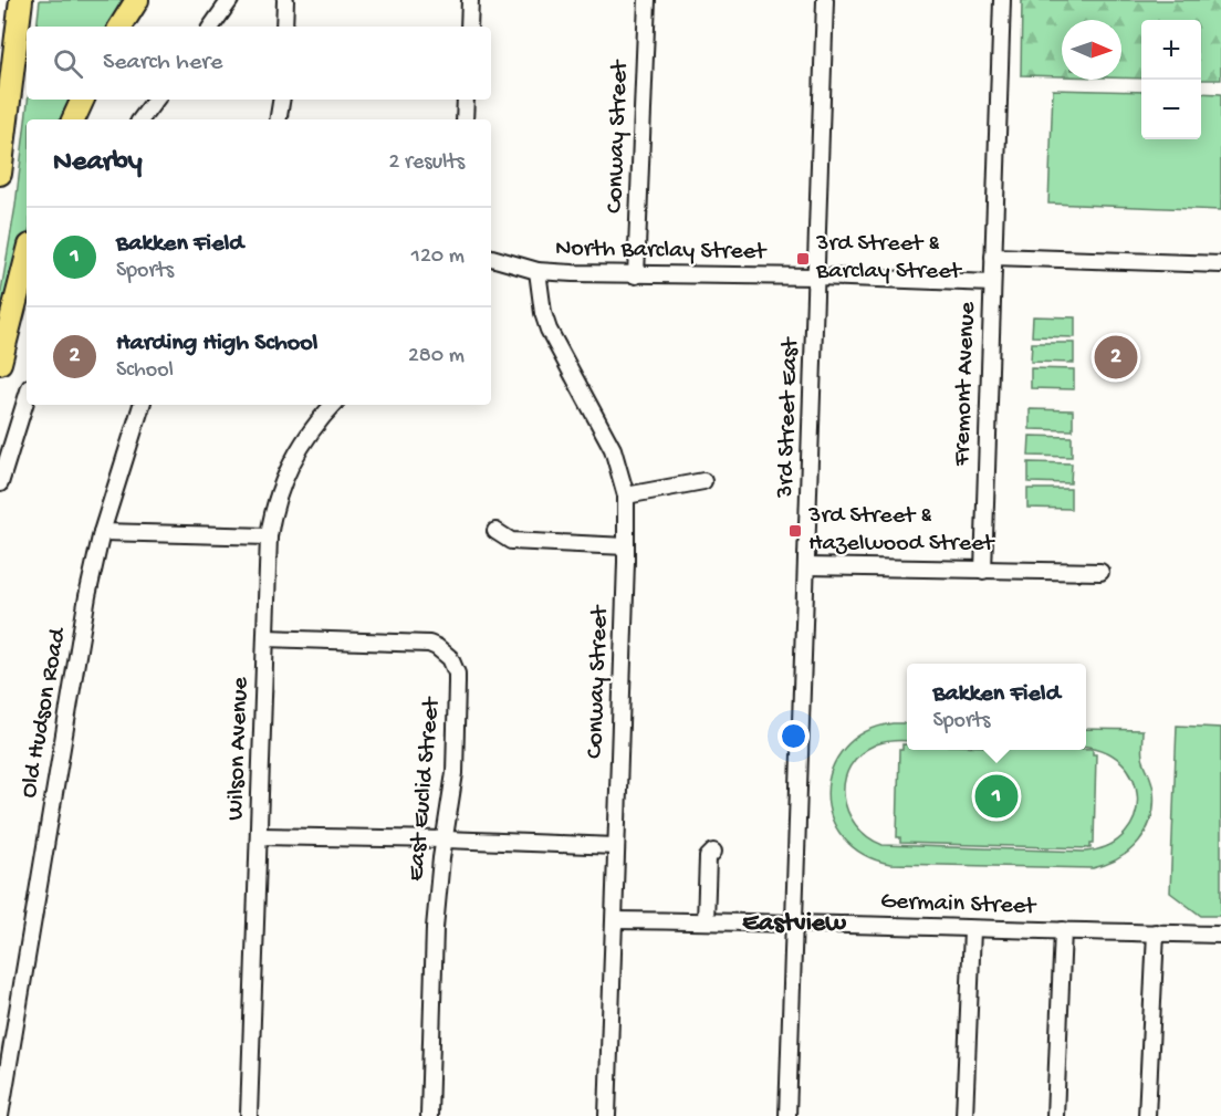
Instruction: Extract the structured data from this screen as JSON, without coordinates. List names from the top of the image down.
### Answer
{
  "streets": {
    "street": [
      "Conway Street",
      "North Barclay Street",
      "Fremont Avenue",
      "3rd Street East",
      "Old Hudson Road",
      "Wilson Avenue",
      "East Euclid Street",
      "Germain Street"
    ]
  },
  "crossings": [
    ["Conway Street", "North Barclay Street"],
    ["Conway Street", "Germain Street"],
    ["North Barclay Street", "Fremont Avenue"],
    ["North Barclay Street", "3rd Street East"],
    ["3rd Street East", "Germain Street"],
    ["Wilson Avenue", "East Euclid Street"]
  ],
  "districts": ["Eastview"],
  "places": {
    "transit": ["3rd Street & Barclay Street", "3rd Street & Hazelwood Street"]
  },
  "north": "right",
  "page": {
    "map_buttons": ["+", "−"],
    "search": "Search here",
    "heading": ["Nearby", "2 results"],
    "list": [
      {
        "mark": "1",
        "name": "Bakken Field",
        "note": "Sports",
        "value": "120 m"
      },
      {
        "mark": "2",
        "name": "Harding High School",
        "note": "School",
        "value": "280 m"
      }
    ],
    "pins": ["2", "1"],
    "popup": ["Bakken Field", "Sports"]
  }
}
